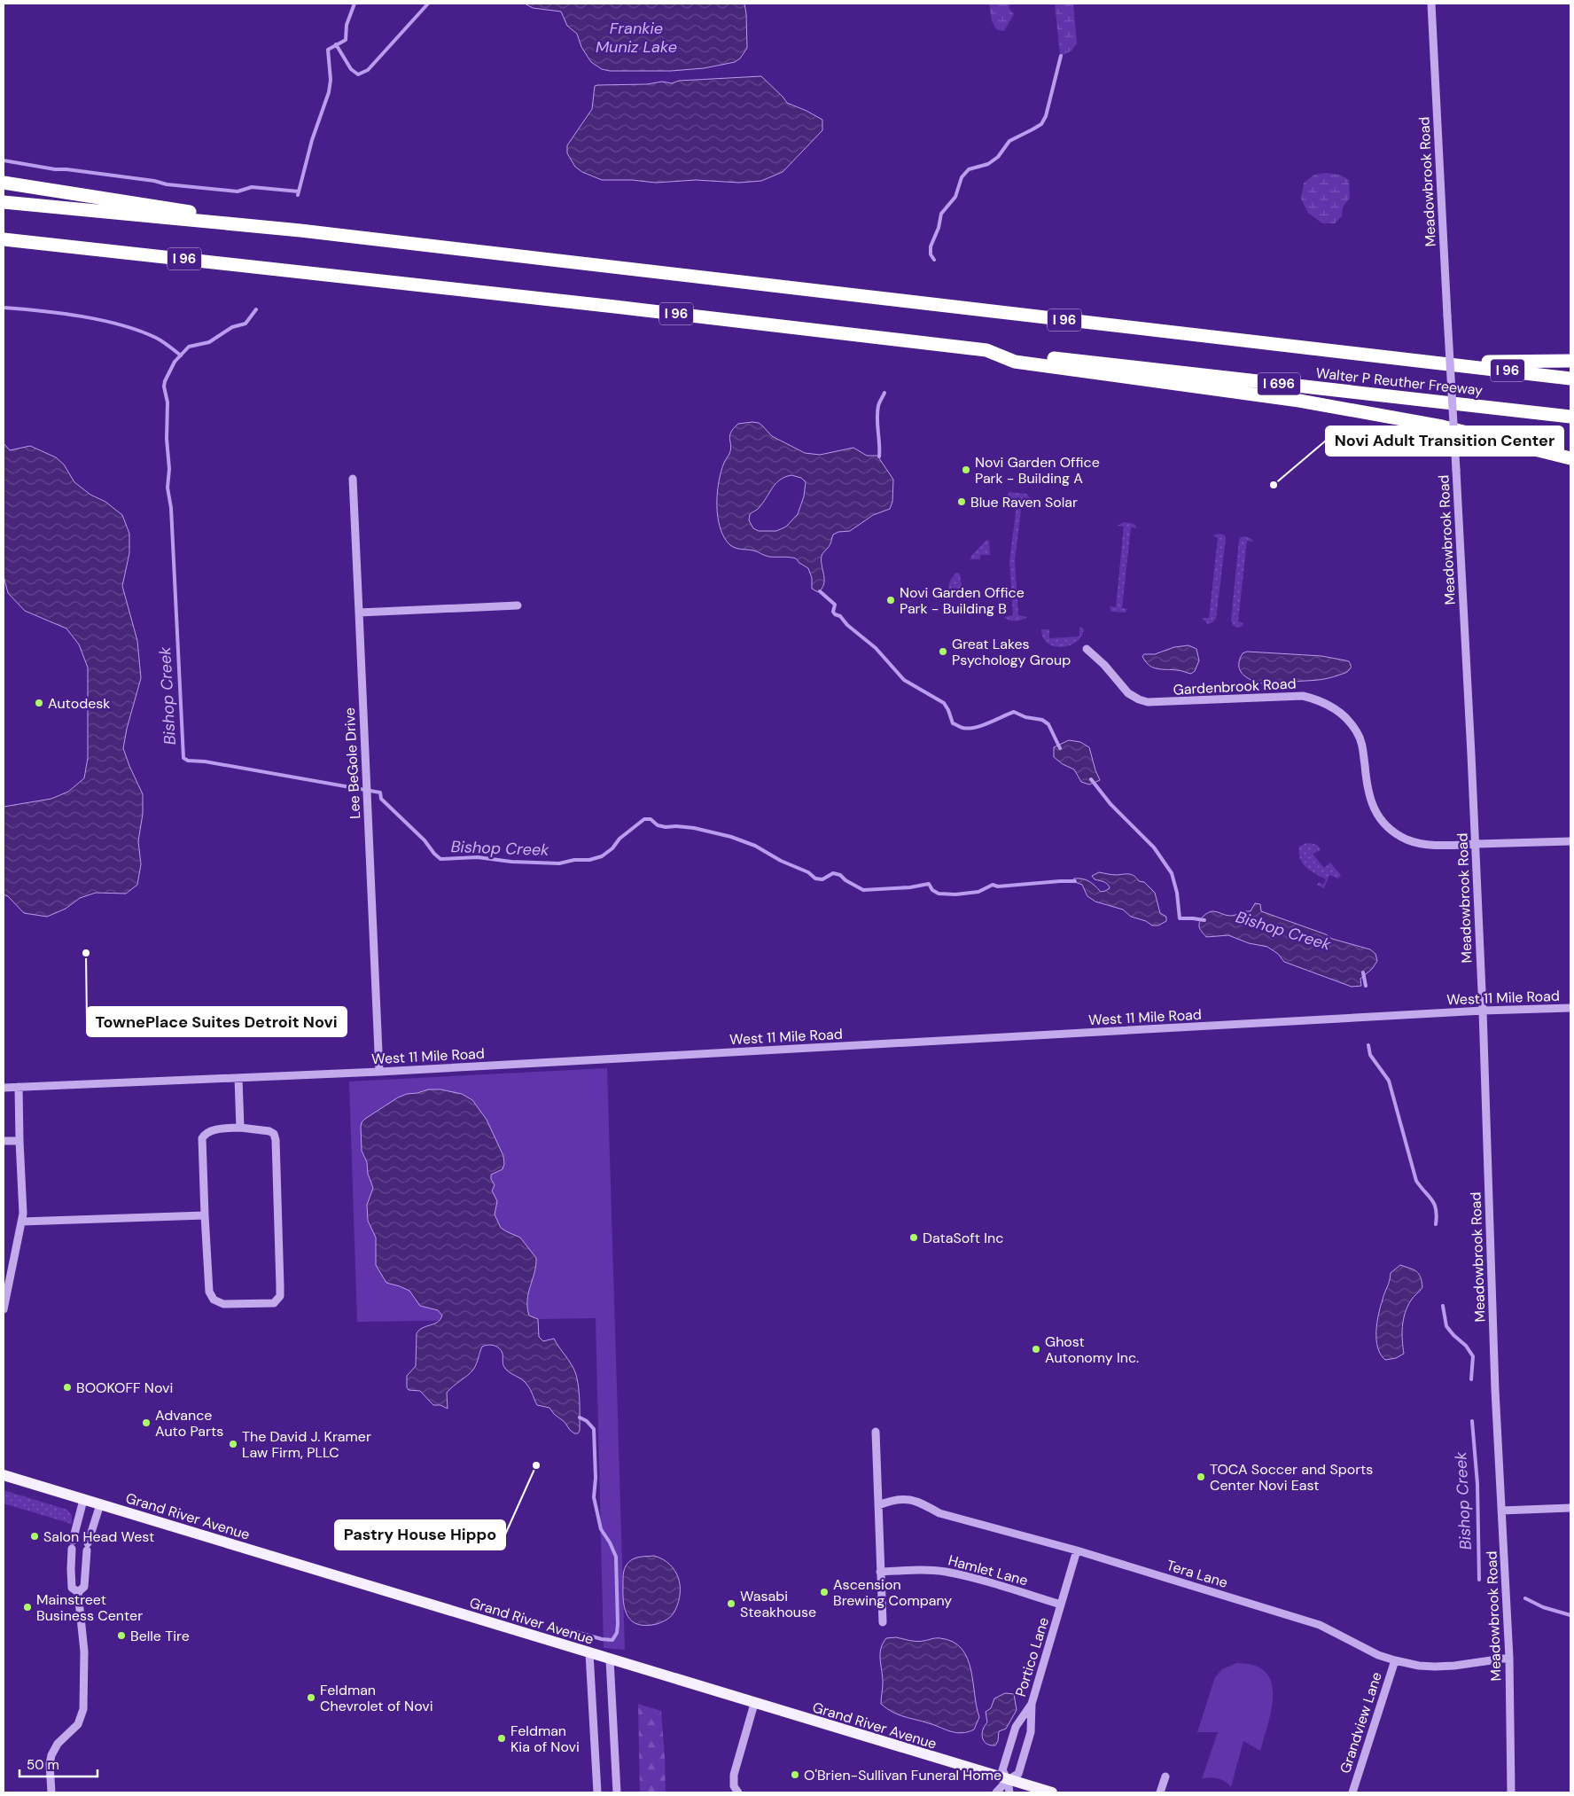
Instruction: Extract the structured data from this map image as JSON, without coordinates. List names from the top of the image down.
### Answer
{
  "streets": {
    "highway": ["I 96", "Walter P Reuther Freeway", "I 696"],
    "main road": ["Grand River Avenue"],
    "street": [
      "Meadowbrook Road",
      "Gardenbrook Road",
      "Lee BeGole Drive",
      "West 11 Mile Road",
      "Hamlet Lane",
      "Tera Lane",
      "Portico Lane",
      "Grandview Lane"
    ]
  },
  "crossings": [
    ["Meadowbrook Road", "Gardenbrook Road"],
    ["Meadowbrook Road", "West 11 Mile Road"],
    ["Meadowbrook Road", "Tera Lane"],
    ["I 96", "Walter P Reuther Freeway"],
    ["Lee BeGole Drive", "West 11 Mile Road"],
    ["Grand River Avenue", "Portico Lane"],
    ["Hamlet Lane", "Portico Lane"],
    ["Tera Lane", "Portico Lane"],
    ["Tera Lane", "Grandview Lane"]
  ],
  "water": ["Frankie Muniz Lake", "Bishop Creek"],
  "places": [
    "Novi Garden Office Park - Building A",
    "Novi Adult Transition Center",
    "Blue Raven Solar",
    "Novi Garden Office Park - Building B",
    "Great Lakes Psychology Group",
    "Autodesk",
    "TownePlace Suites Detroit Novi",
    "DataSoft Inc",
    "Ghost Autonomy Inc.",
    "BOOKOFF Novi",
    "Advance Auto Parts",
    "The David J. Kramer Law Firm, PLLC",
    "Pastry House Hippo",
    "TOCA Soccer and Sports Center Novi East",
    "Salon Head West",
    "Ascension Brewing Company",
    "Wasabi Steakhouse",
    "Mainstreet Business Center",
    "Belle Tire",
    "Feldman Chevrolet of Novi",
    "Feldman Kia of Novi",
    "O'Brien-Sullivan Funeral Home"
  ],
  "scale_bar": "50 m"
}
